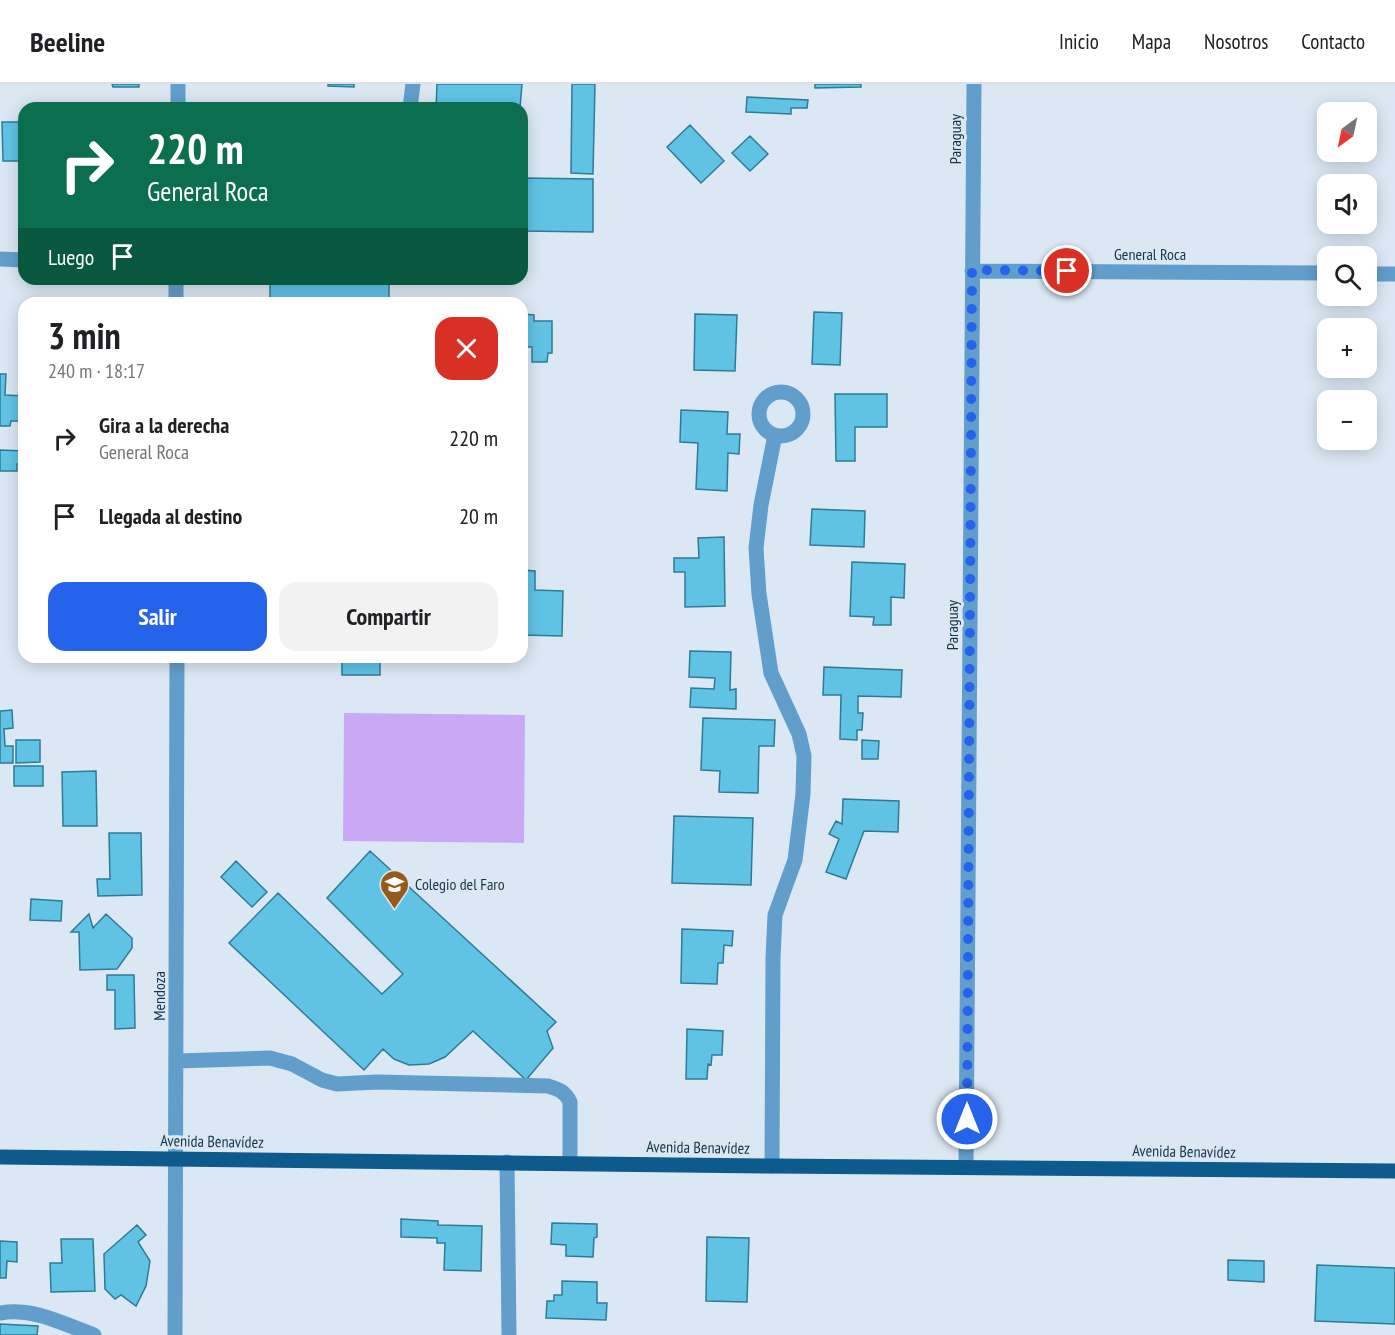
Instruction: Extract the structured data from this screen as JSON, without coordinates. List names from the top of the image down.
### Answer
{
  "streets": {
    "main road": ["Avenida Benavídez"],
    "street": ["Paraguay", "General Roca", "Mendoza"]
  },
  "crossings": [
    ["Paraguay", "General Roca"],
    ["Paraguay", "Avenida Benavídez"],
    ["Mendoza", "Avenida Benavídez"]
  ],
  "places": {
    "school or university": ["Colegio del Faro"]
  },
  "north": "bottom left",
  "page": {
    "header": "Beeline",
    "nav": [
      "Inicio",
      "Mapa",
      "Nosotros",
      "Contacto"
    ],
    "map_buttons": ["+", "−"],
    "turn": ["220 m", "General Roca"],
    "then": "Luego",
    "heading": ["3 min", "240 m · 18:17"],
    "list": [
      {
        "name": "Gira a la derecha",
        "note": "General Roca",
        "value": "220 m"
      },
      {
        "name": "Llegada al destino",
        "value": "20 m"
      }
    ],
    "buttons": ["Salir", "Compartir"]
  }
}
